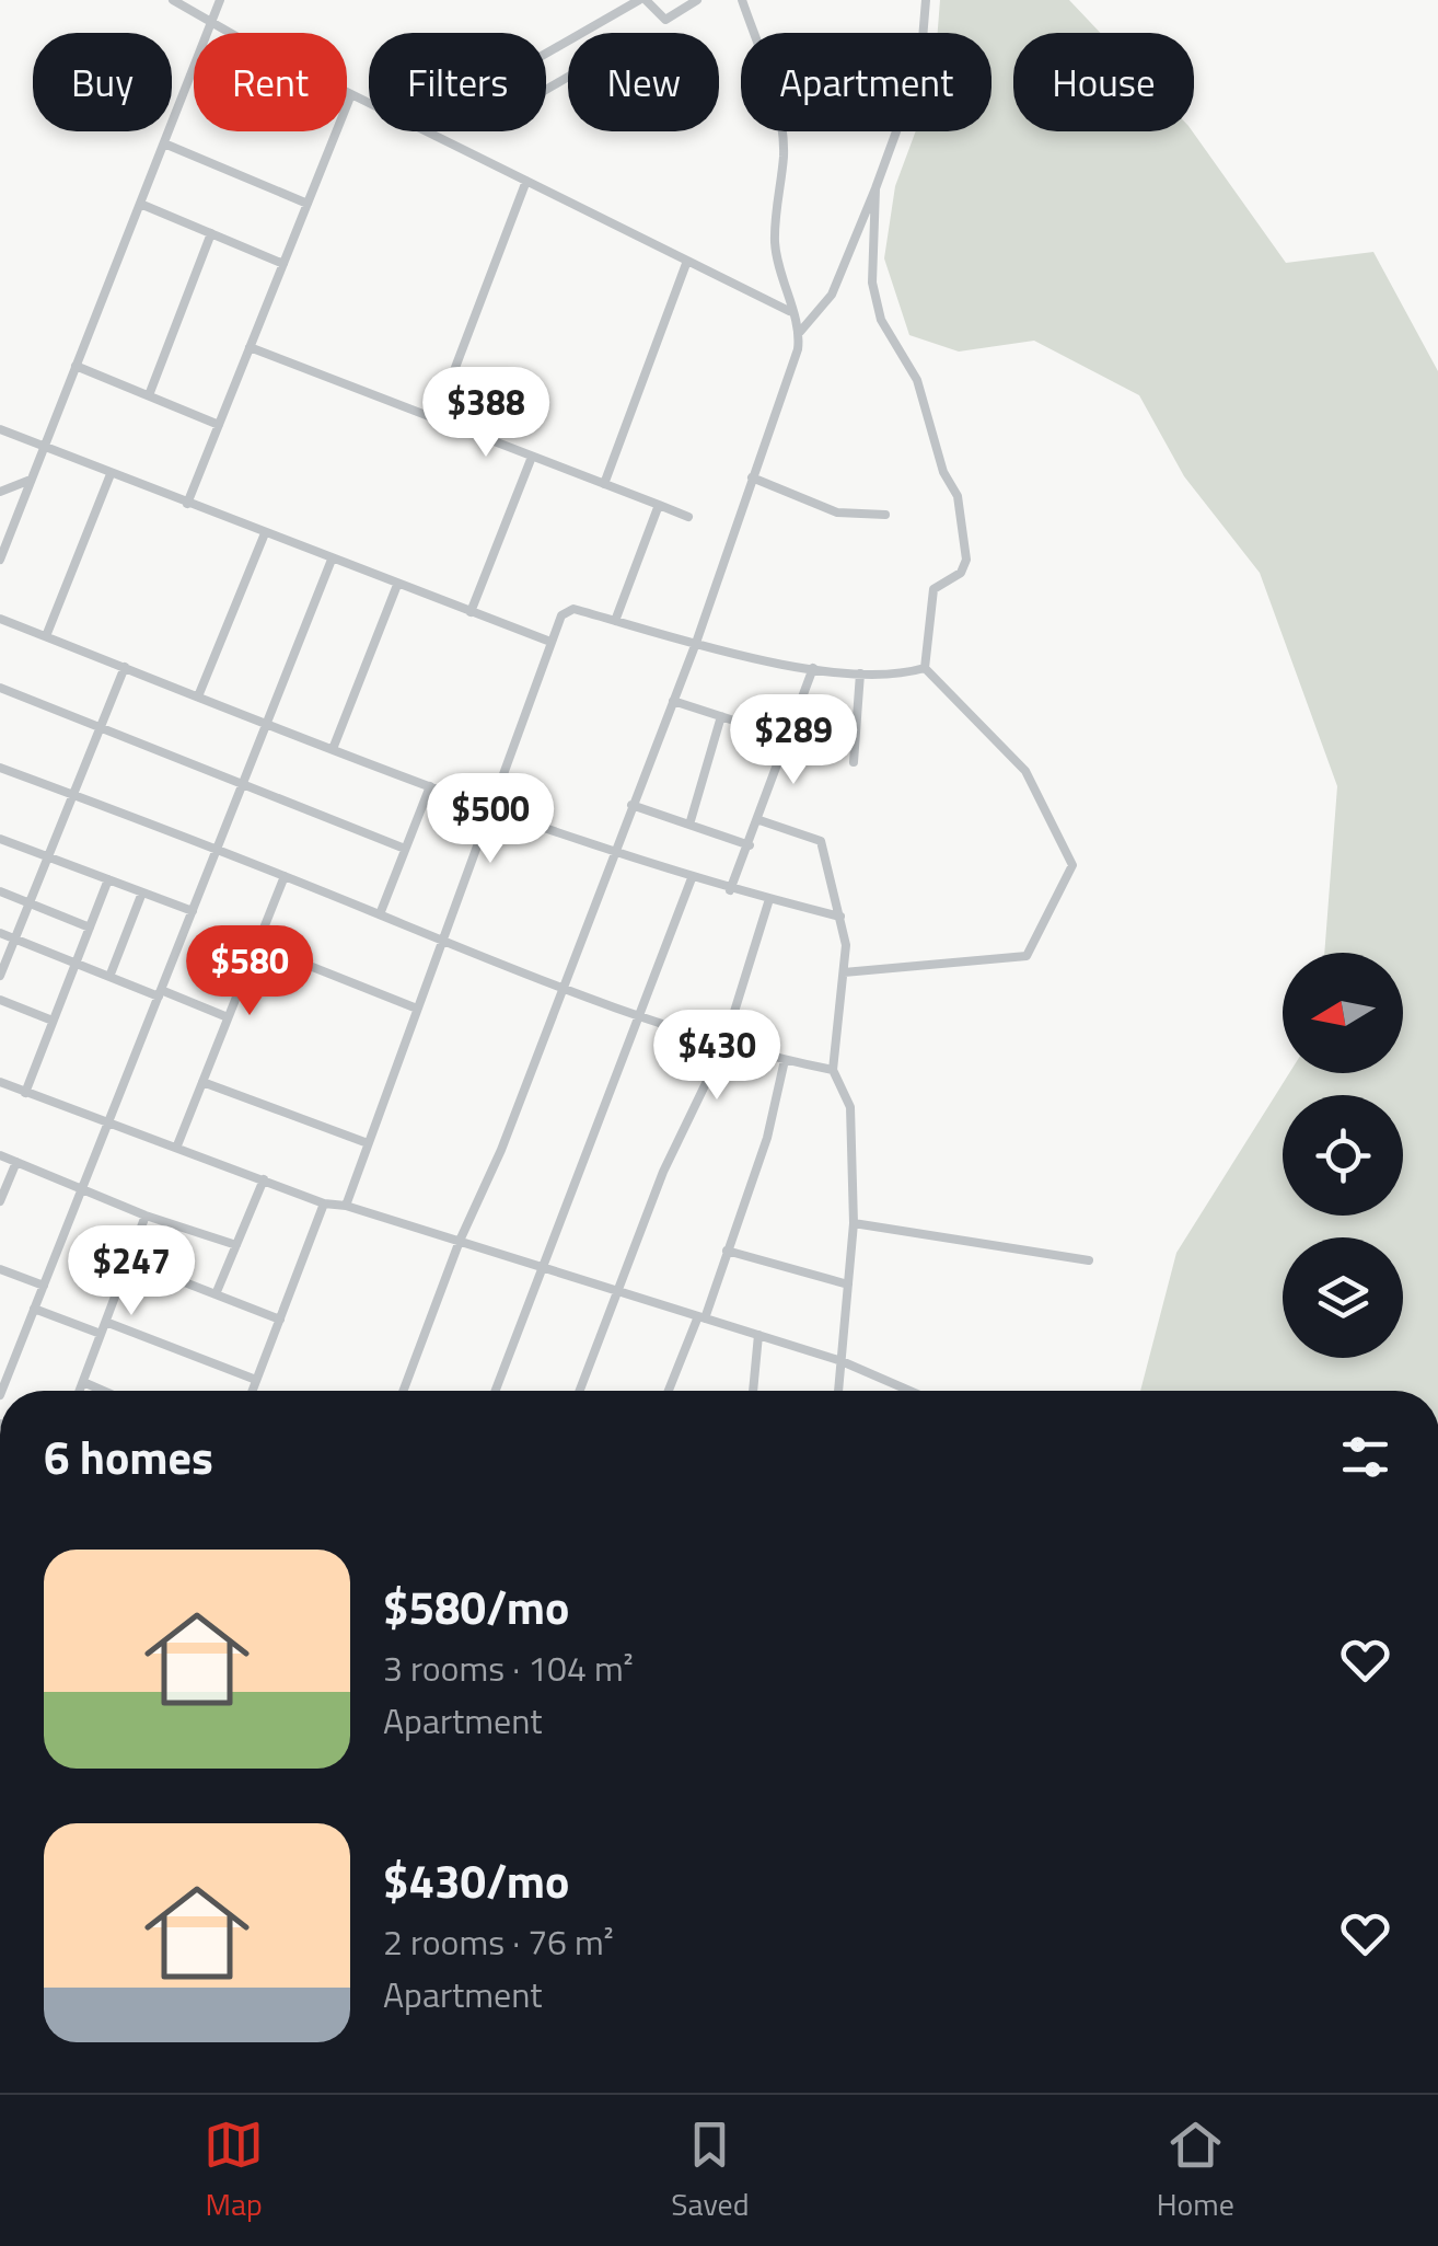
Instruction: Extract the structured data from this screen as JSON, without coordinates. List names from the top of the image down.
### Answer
{
  "north": "left",
  "page": {
    "chip": [
      "Buy",
      "Rent",
      "Filters",
      "New",
      "Apartment",
      "House"
    ],
    "price": [
      "$388",
      "$289",
      "$500",
      "$580",
      "$430",
      "$247"
    ],
    "heading": "6 homes",
    "list": [
      {
        "name": "$580/mo",
        "note": "3 rooms · 104 m² · Apartment"
      },
      {
        "name": "$430/mo",
        "note": "2 rooms · 76 m² · Apartment"
      }
    ],
    "tabs": ["Map", "Saved", "Home"]
  }
}
